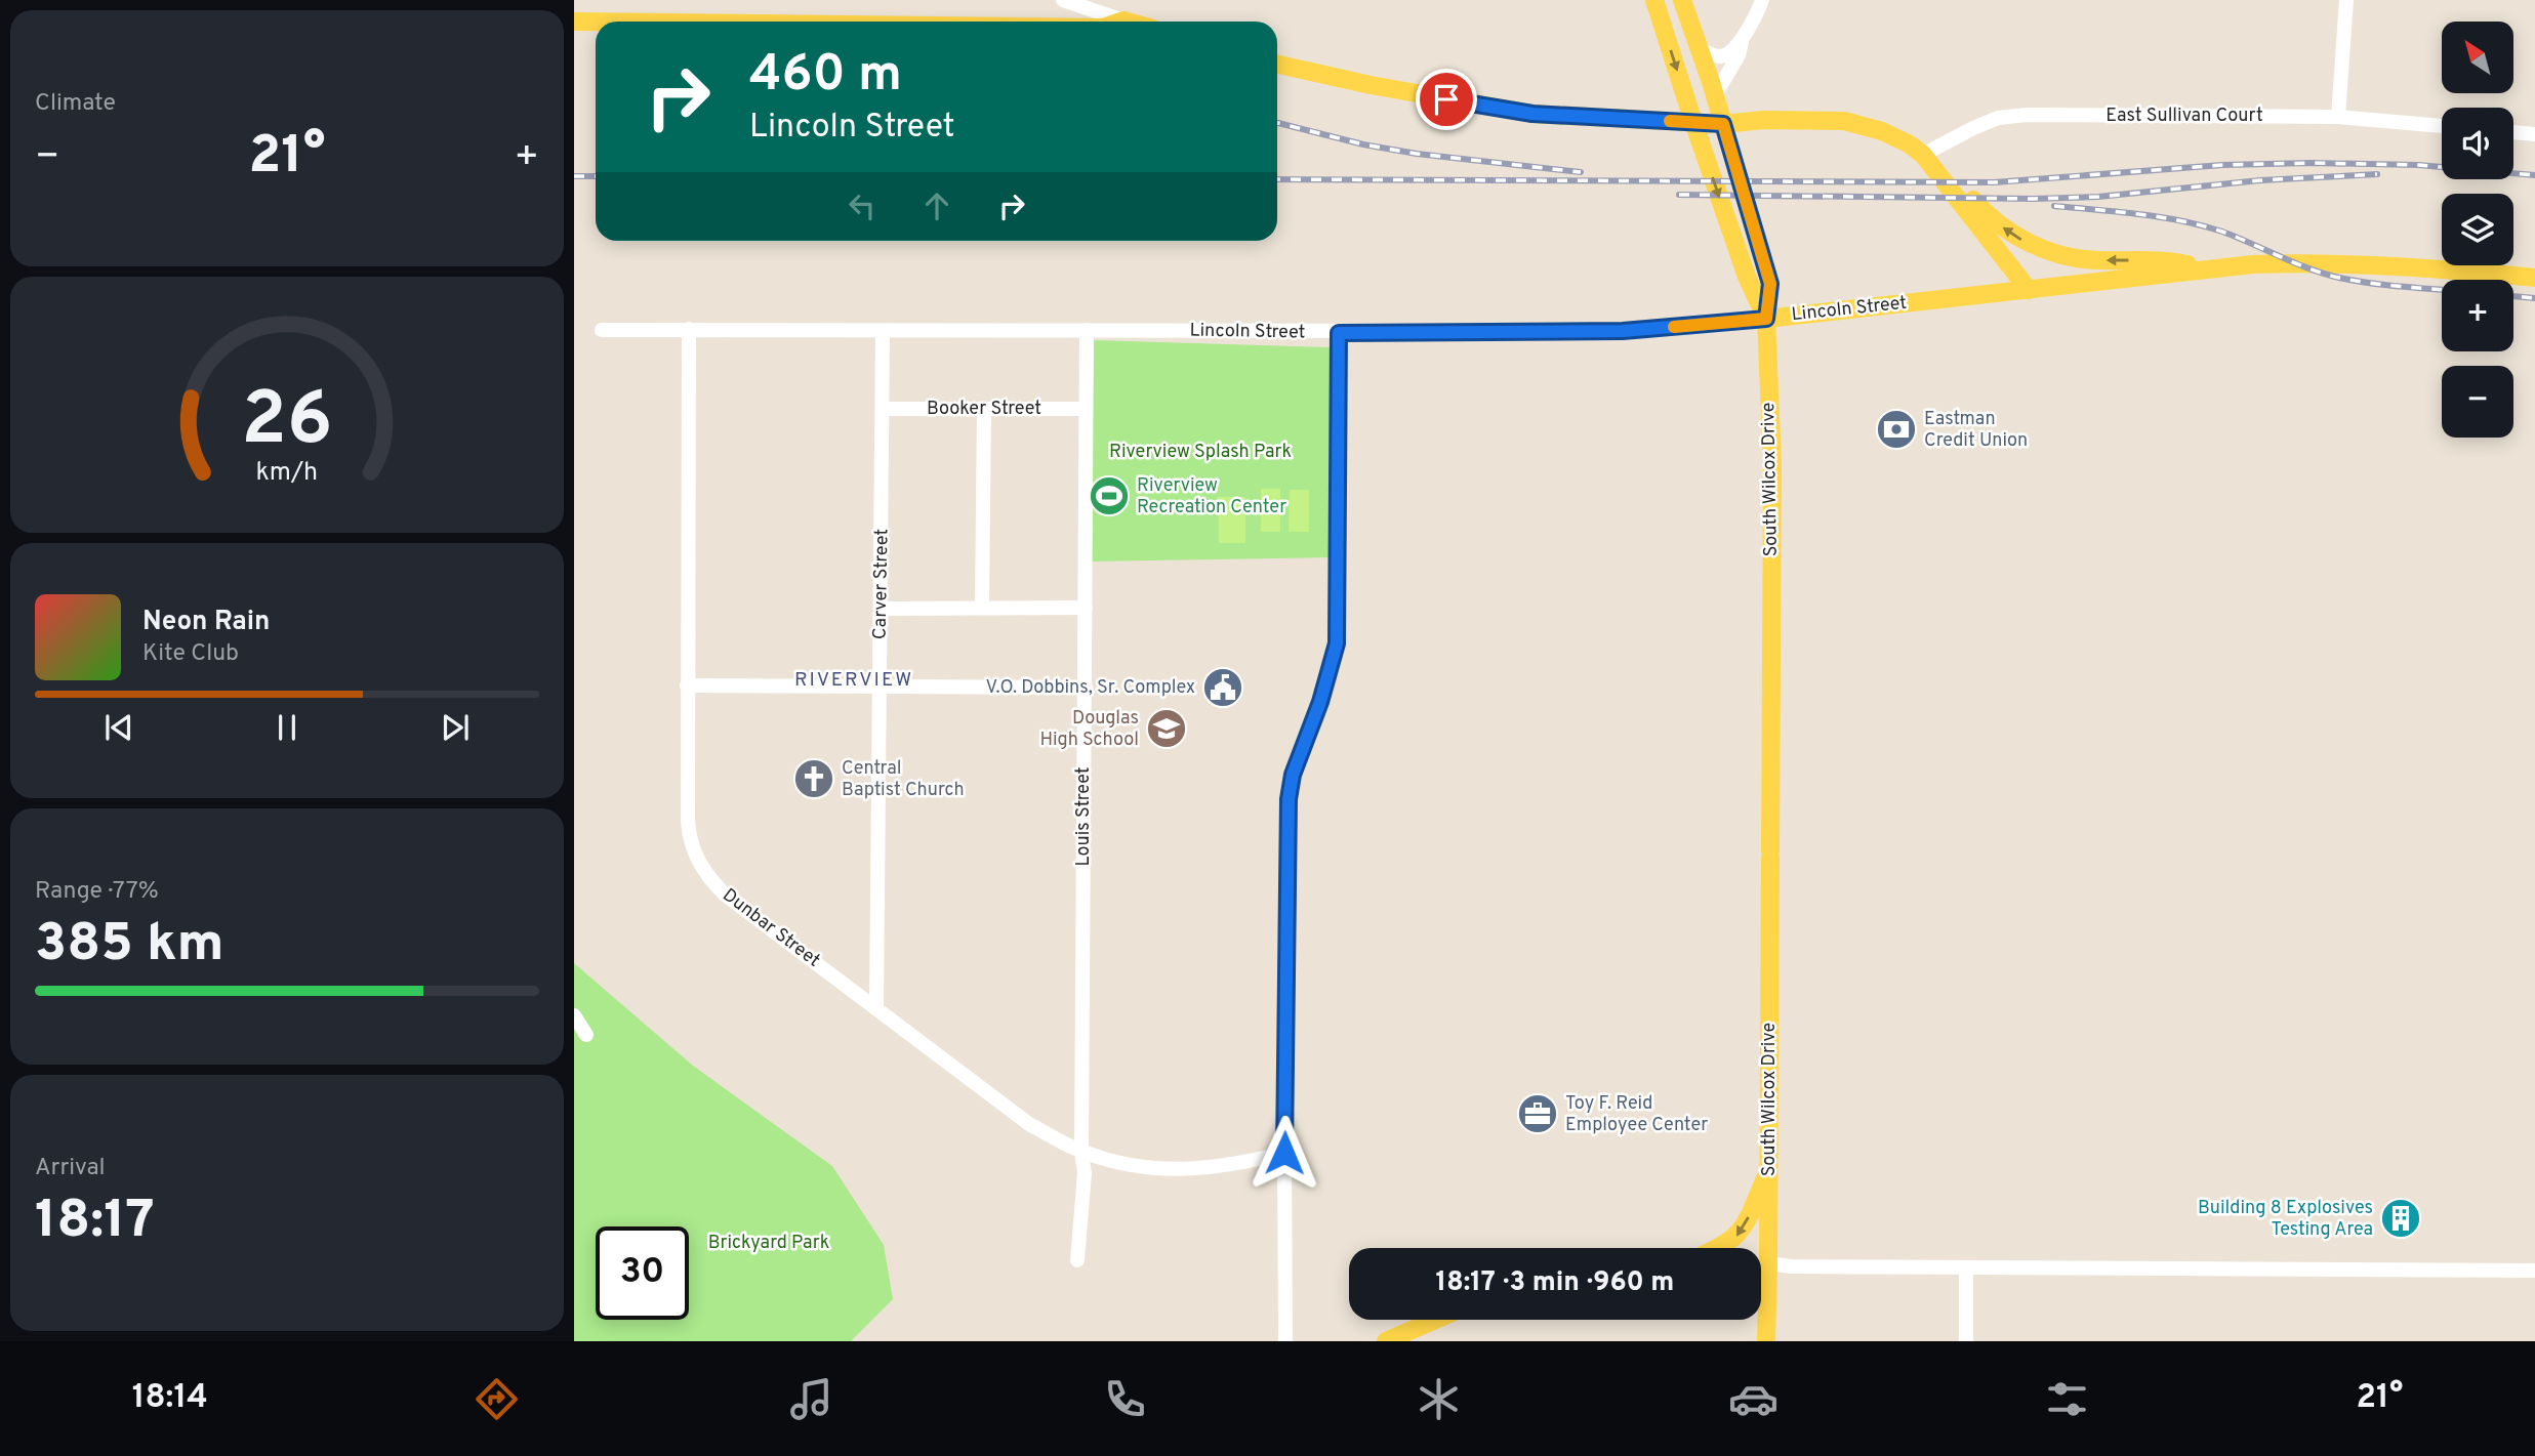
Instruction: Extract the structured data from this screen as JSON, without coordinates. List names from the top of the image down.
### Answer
{
  "streets": {
    "main road": ["Lincoln Street", "South Wilcox Drive"],
    "street": [
      "East Sullivan Court",
      "Booker Street",
      "Carver Street",
      "Louis Street",
      "Dunbar Street"
    ]
  },
  "crossings": [
    ["Lincoln Street", "South Wilcox Drive"],
    ["Lincoln Street", "Carver Street"],
    ["Lincoln Street", "Louis Street"],
    ["Lincoln Street", "Dunbar Street"],
    ["Booker Street", "Carver Street"],
    ["Booker Street", "Louis Street"],
    ["Carver Street", "Dunbar Street"],
    ["Louis Street", "Dunbar Street"]
  ],
  "districts": ["RIVERVIEW"],
  "parks": ["Riverview Splash Park", "Brickyard Park"],
  "places": {
    "bank": ["Eastman Credit Union"],
    "sports": ["Riverview Recreation Center"],
    "public building": ["V.O. Dobbins, Sr. Complex"],
    "school or university": ["Douglas High School"],
    "church": ["Central Baptist Church"],
    "office": ["Toy F. Reid Employee Center"],
    "building": ["Building 8 Explosives Testing Area"]
  },
  "north": "top left",
  "page": {
    "tile": [
      "Climate",
      ["Range · 77%", "385 km"],
      ["Arrival", "18:17"]
    ],
    "map_buttons": ["+", "−"],
    "turn": ["460 m", "Lincoln Street"],
    "heat": ["−", "21°", "+"],
    "song": ["Neon Rain", "Kite Club"],
    "limit": "30",
    "trip": "18:17 · 3 min · 960 m",
    "tabs": ["18:14", "21°"],
    "gauge": ["26", "km/h"]
  }
}
